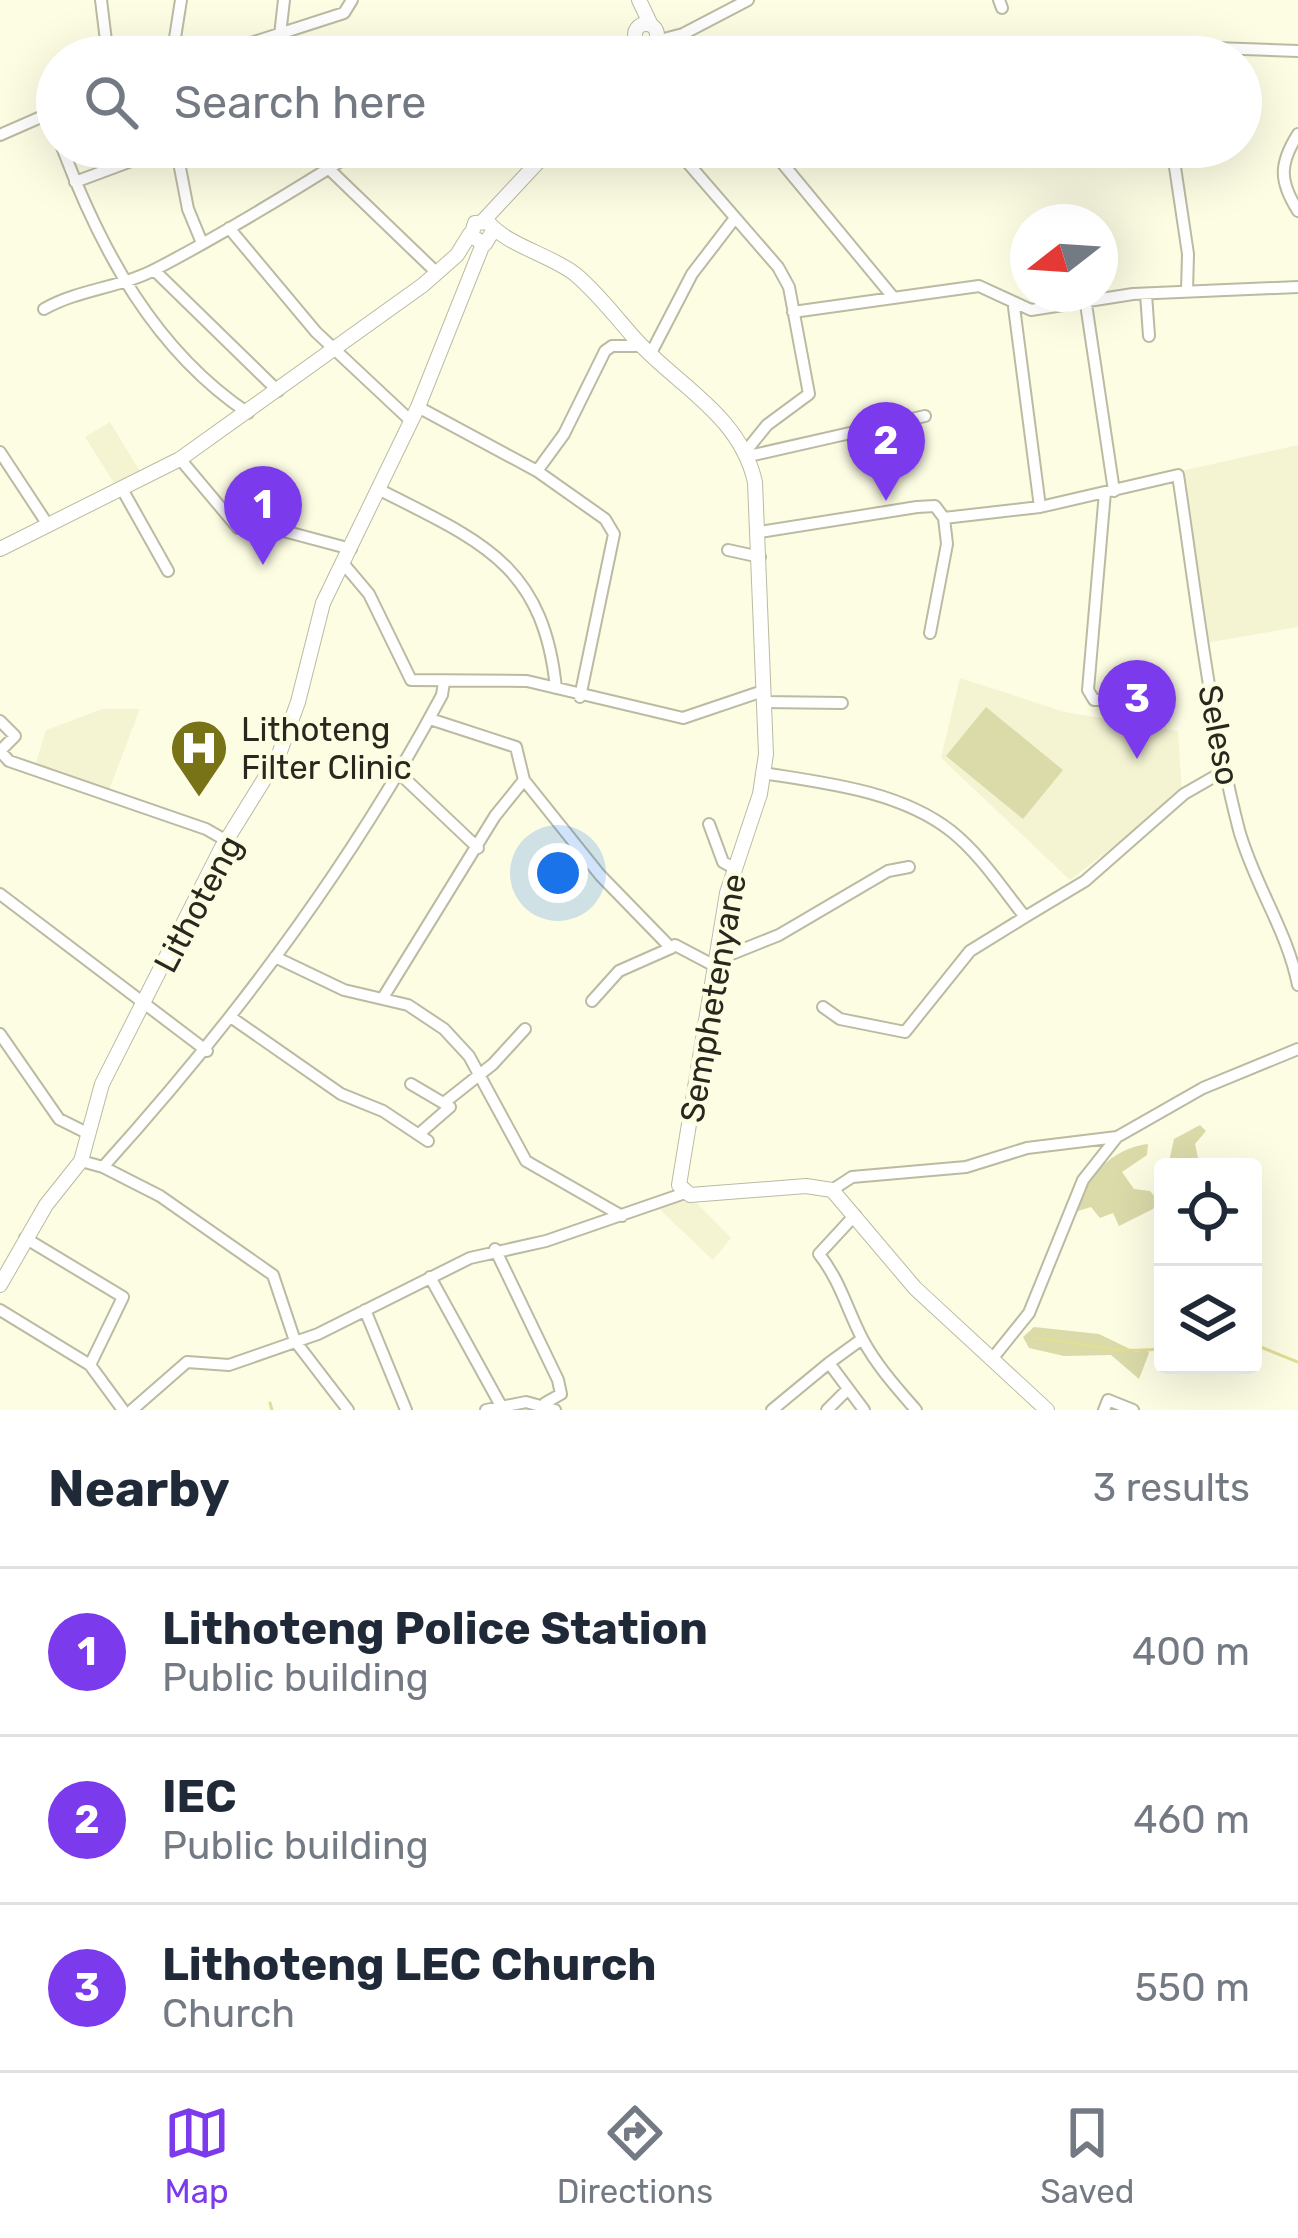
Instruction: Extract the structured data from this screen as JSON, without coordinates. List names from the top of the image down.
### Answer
{
  "streets": {
    "main road": ["Lithoteng", "Semphetenyane"],
    "street": ["Seleso"]
  },
  "crossings": [
    ["Lithoteng", "Semphetenyane"]
  ],
  "places": {
    "hospital": ["Lithoteng Filter Clinic"]
  },
  "north": "left",
  "page": {
    "search": "Search here",
    "pins": ["2", "1", "3"],
    "heading": ["Nearby", "3 results"],
    "list": [
      {
        "mark": "1",
        "name": "Lithoteng Police Station",
        "note": "Public building",
        "value": "400 m"
      },
      {
        "mark": "2",
        "name": "IEC",
        "note": "Public building",
        "value": "460 m"
      },
      {
        "mark": "3",
        "name": "Lithoteng LEC Church",
        "note": "Church",
        "value": "550 m"
      }
    ],
    "nav": ["Map", "Directions", "Saved"]
  }
}
